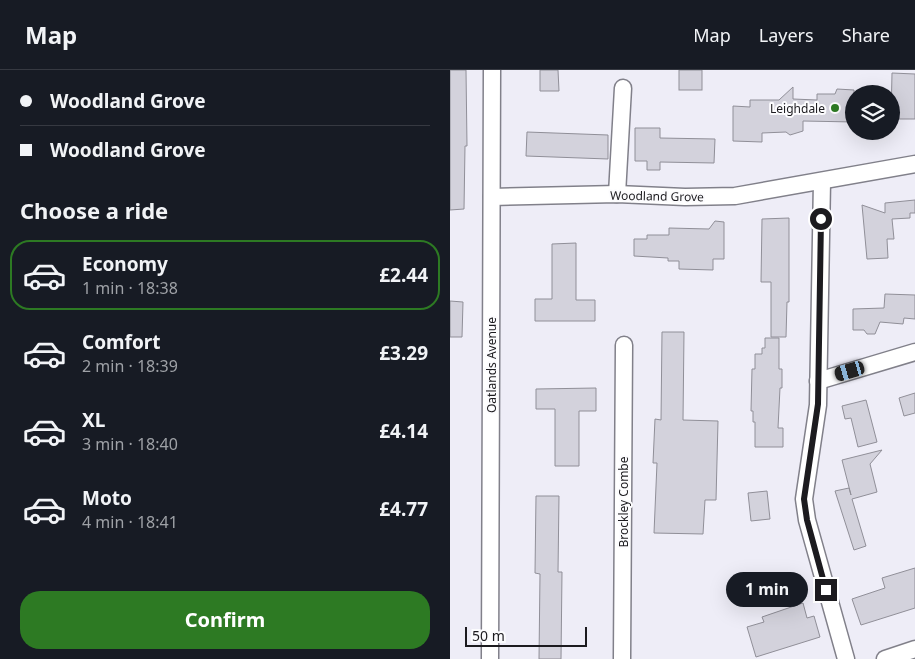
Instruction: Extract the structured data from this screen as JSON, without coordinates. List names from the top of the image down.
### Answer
{
  "streets": {
    "street": ["Woodland Grove", "Oatlands Avenue", "Brockley Combe"]
  },
  "crossings": [
    ["Woodland Grove", "Oatlands Avenue"]
  ],
  "places": ["Leighdale"],
  "scale_bar": "50 m",
  "page": {
    "header": "Map",
    "nav": ["Map", "Layers", "Share"],
    "banner": ["Woodland Grove", "Woodland Grove"],
    "heading": "Choose a ride",
    "list": [
      {
        "name": "Economy",
        "note": "1 min · 18:38",
        "value": "£2.44"
      },
      {
        "name": "Comfort",
        "note": "2 min · 18:39",
        "value": "£3.29"
      },
      {
        "name": "XL",
        "note": "3 min · 18:40",
        "value": "£4.14"
      },
      {
        "name": "Moto",
        "note": "4 min · 18:41",
        "value": "£4.77"
      }
    ],
    "bubble": "1 min",
    "buttons": "Confirm",
    "scale": "50 m"
  }
}
